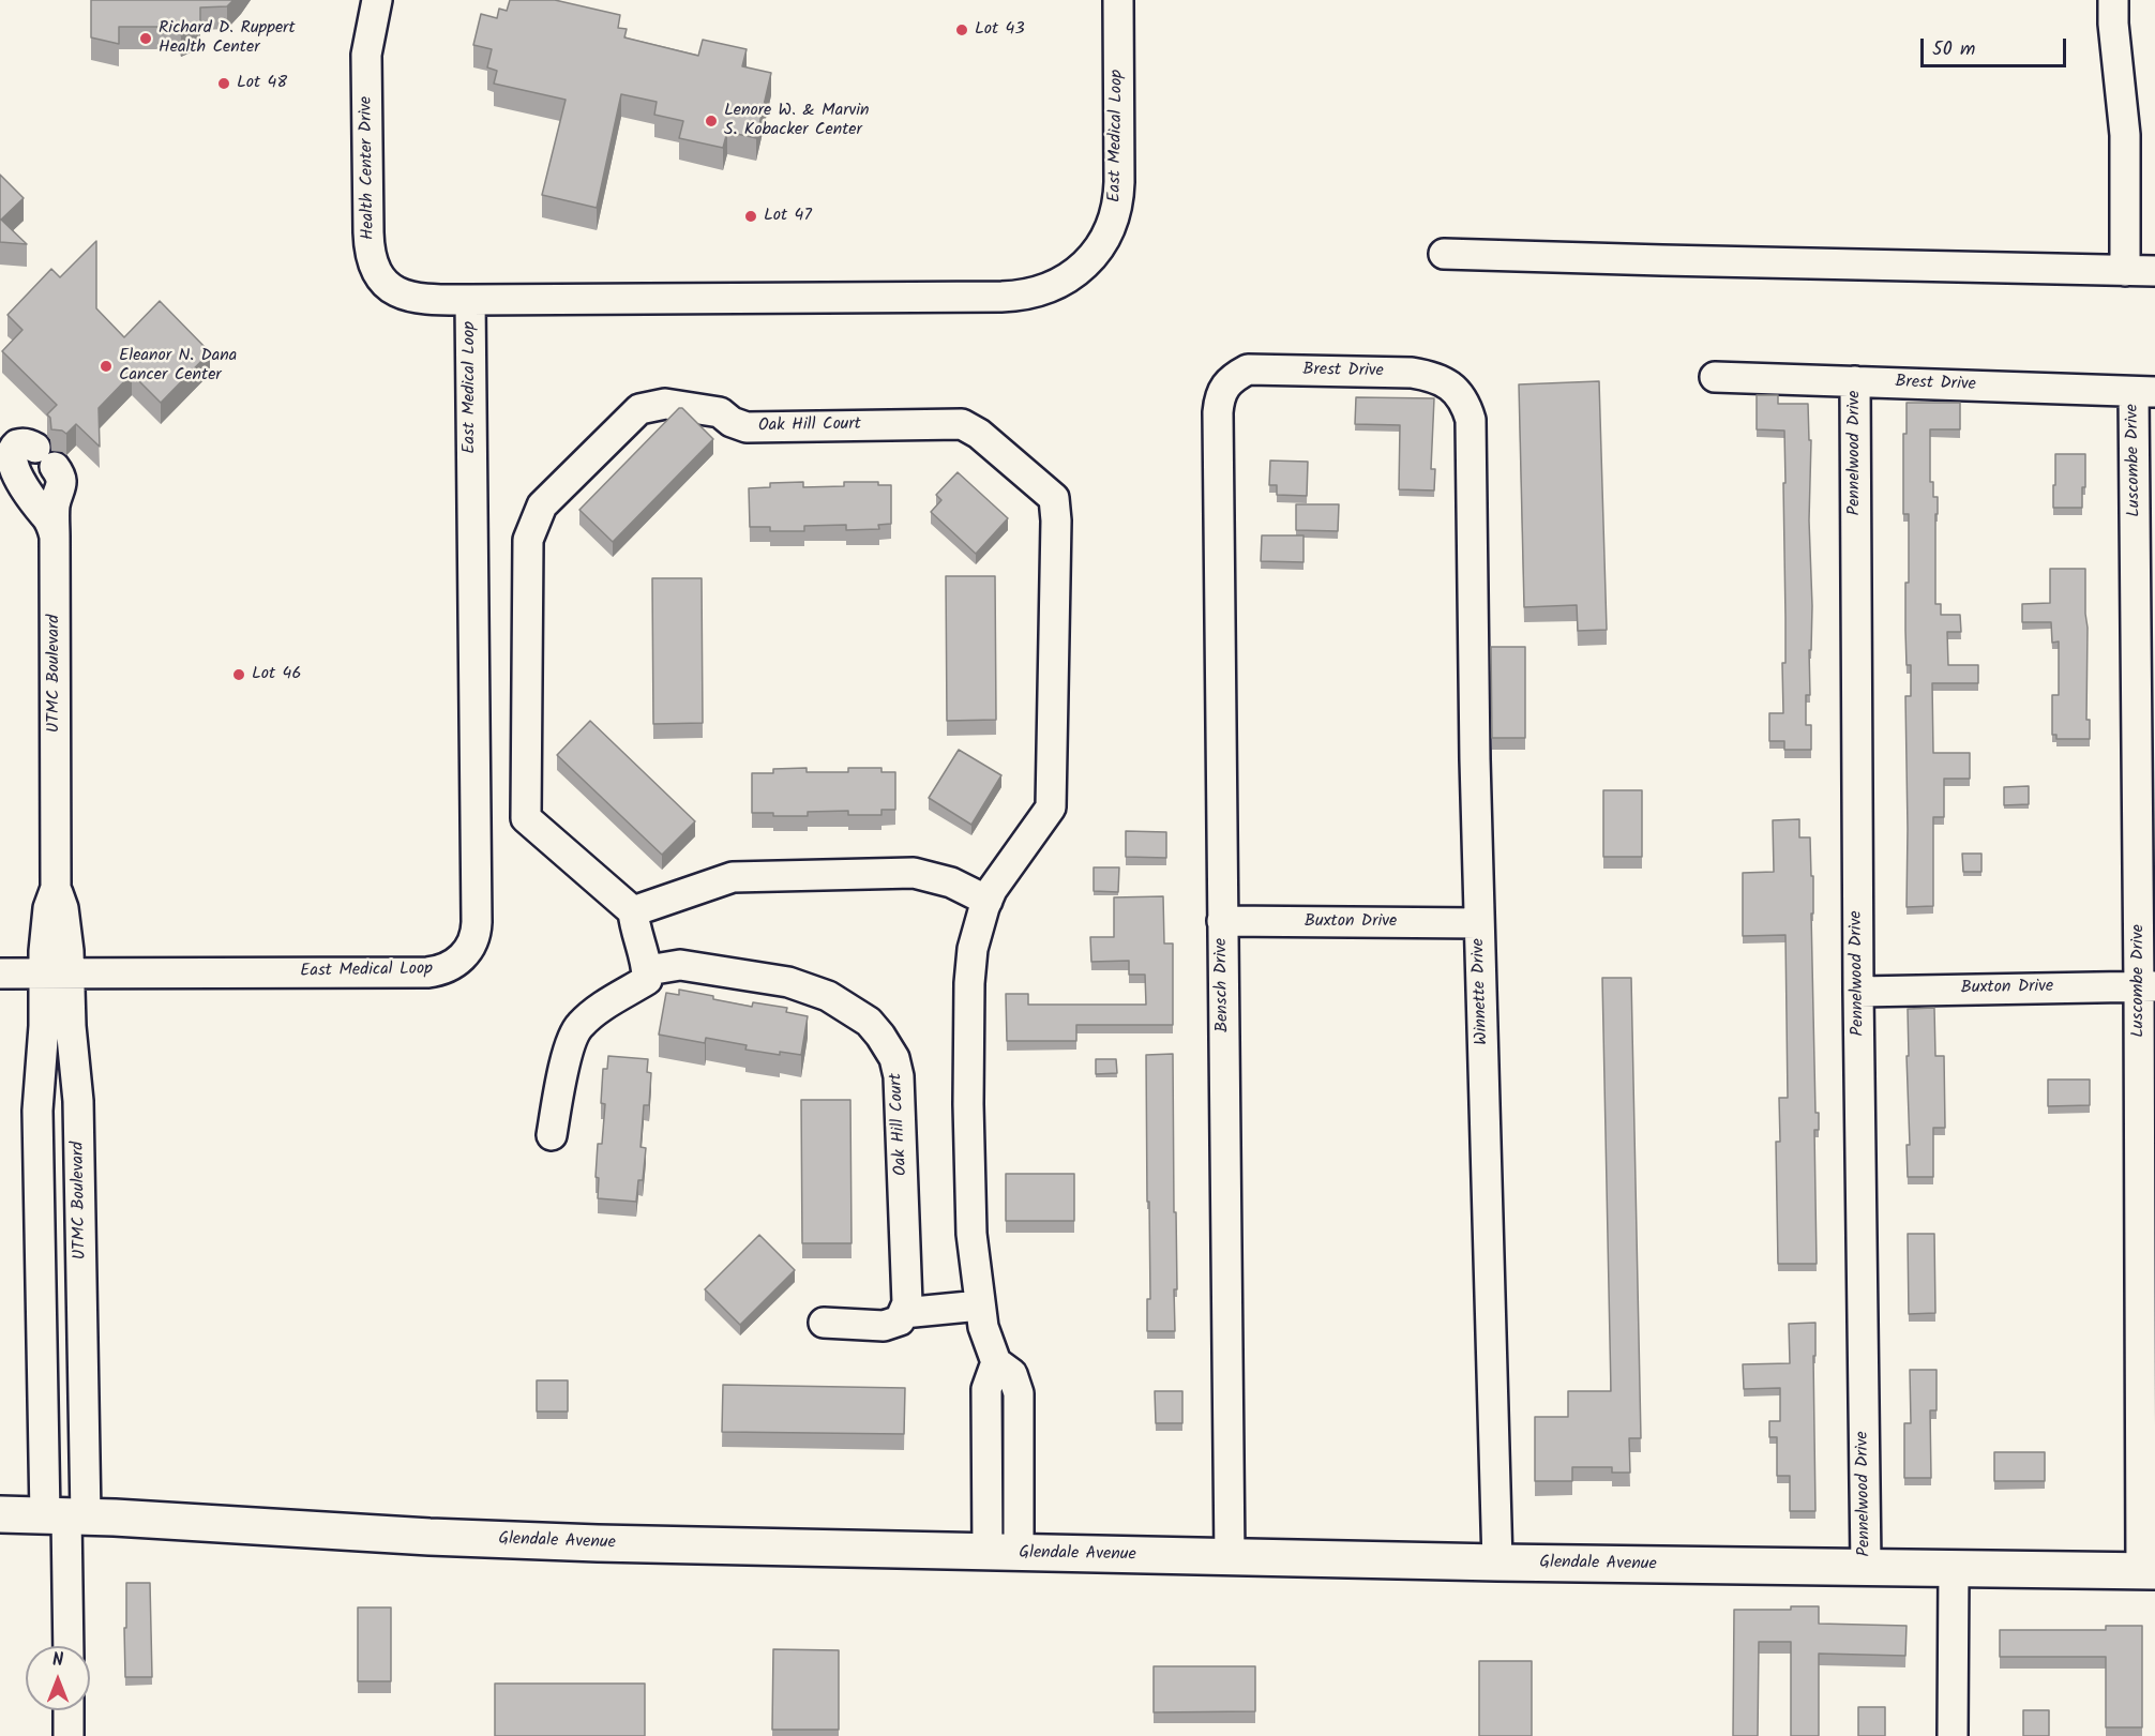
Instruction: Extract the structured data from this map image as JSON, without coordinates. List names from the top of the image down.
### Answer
{
  "streets": {
    "main road": ["Glendale Avenue"],
    "street": [
      "East Medical Loop",
      "Health Center Drive",
      "Brest Drive",
      "Oak Hill Court",
      "Pennelwood Drive",
      "Luscombe Drive",
      "UTMC Boulevard",
      "Buxton Drive",
      "Bensch Drive",
      "Winnette Drive"
    ]
  },
  "crossings": [
    ["East Medical Loop", "Health Center Drive"],
    ["East Medical Loop", "UTMC Boulevard"],
    ["Brest Drive", "Pennelwood Drive"],
    ["Brest Drive", "Luscombe Drive"],
    ["Brest Drive", "Bensch Drive"],
    ["Brest Drive", "Winnette Drive"],
    ["Oak Hill Court", "Glendale Avenue"],
    ["Pennelwood Drive", "Buxton Drive"],
    ["Pennelwood Drive", "Glendale Avenue"],
    ["Luscombe Drive", "Buxton Drive"],
    ["Luscombe Drive", "Glendale Avenue"],
    ["UTMC Boulevard", "Glendale Avenue"],
    ["Buxton Drive", "Bensch Drive"],
    ["Buxton Drive", "Winnette Drive"],
    ["Bensch Drive", "Glendale Avenue"],
    ["Winnette Drive", "Glendale Avenue"]
  ],
  "places": [
    "Lot 43",
    "Richard D. Ruppert Health Center",
    "Lot 48",
    "Lenore W. & Marvin S. Kobacker Center",
    "Lot 47",
    "Eleanor N. Dana Cancer Center",
    "Lot 46"
  ],
  "scale_bar": "50 m",
  "north": "top"
}
